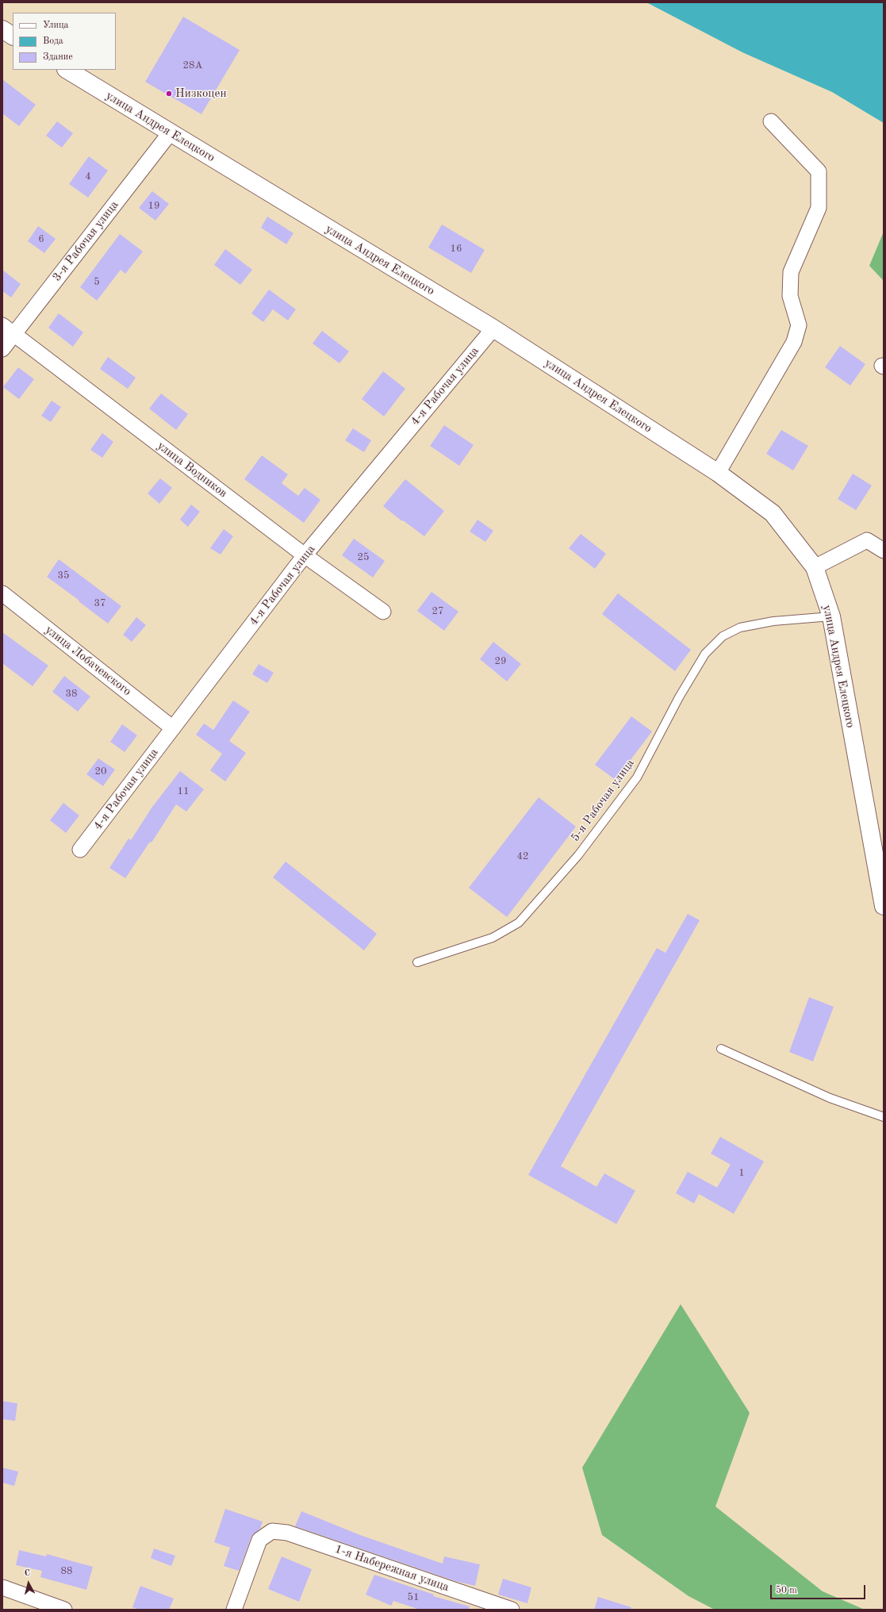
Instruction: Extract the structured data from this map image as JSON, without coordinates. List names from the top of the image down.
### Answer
{
  "streets": {
    "main road": ["улица Андрея Елецкого"],
    "street": [
      "3-я Рабочая улица",
      "4-я Рабочая улица",
      "улица Водников",
      "улица Лобачевского",
      "1-я Набережная улица"
    ],
    "lane": ["5-я Рабочая улица"]
  },
  "crossings": [
    ["улица Андрея Елецкого", "3-я Рабочая улица"],
    ["улица Андрея Елецкого", "4-я Рабочая улица"],
    ["улица Андрея Елецкого", "5-я Рабочая улица"],
    ["3-я Рабочая улица", "улица Водников"],
    ["4-я Рабочая улица", "улица Водников"],
    ["4-я Рабочая улица", "улица Лобачевского"]
  ],
  "places": ["Низкоцен"],
  "house_numbers": [
    "28А",
    "4",
    "19",
    "6",
    "16",
    "5",
    "25",
    "35",
    "37",
    "27",
    "29",
    "38",
    "20",
    "11",
    "42",
    "1",
    "88",
    "51"
  ],
  "legend": ["Улица", "Вода", "Здание"],
  "scale_bar": "50 m",
  "north": "top"
}
